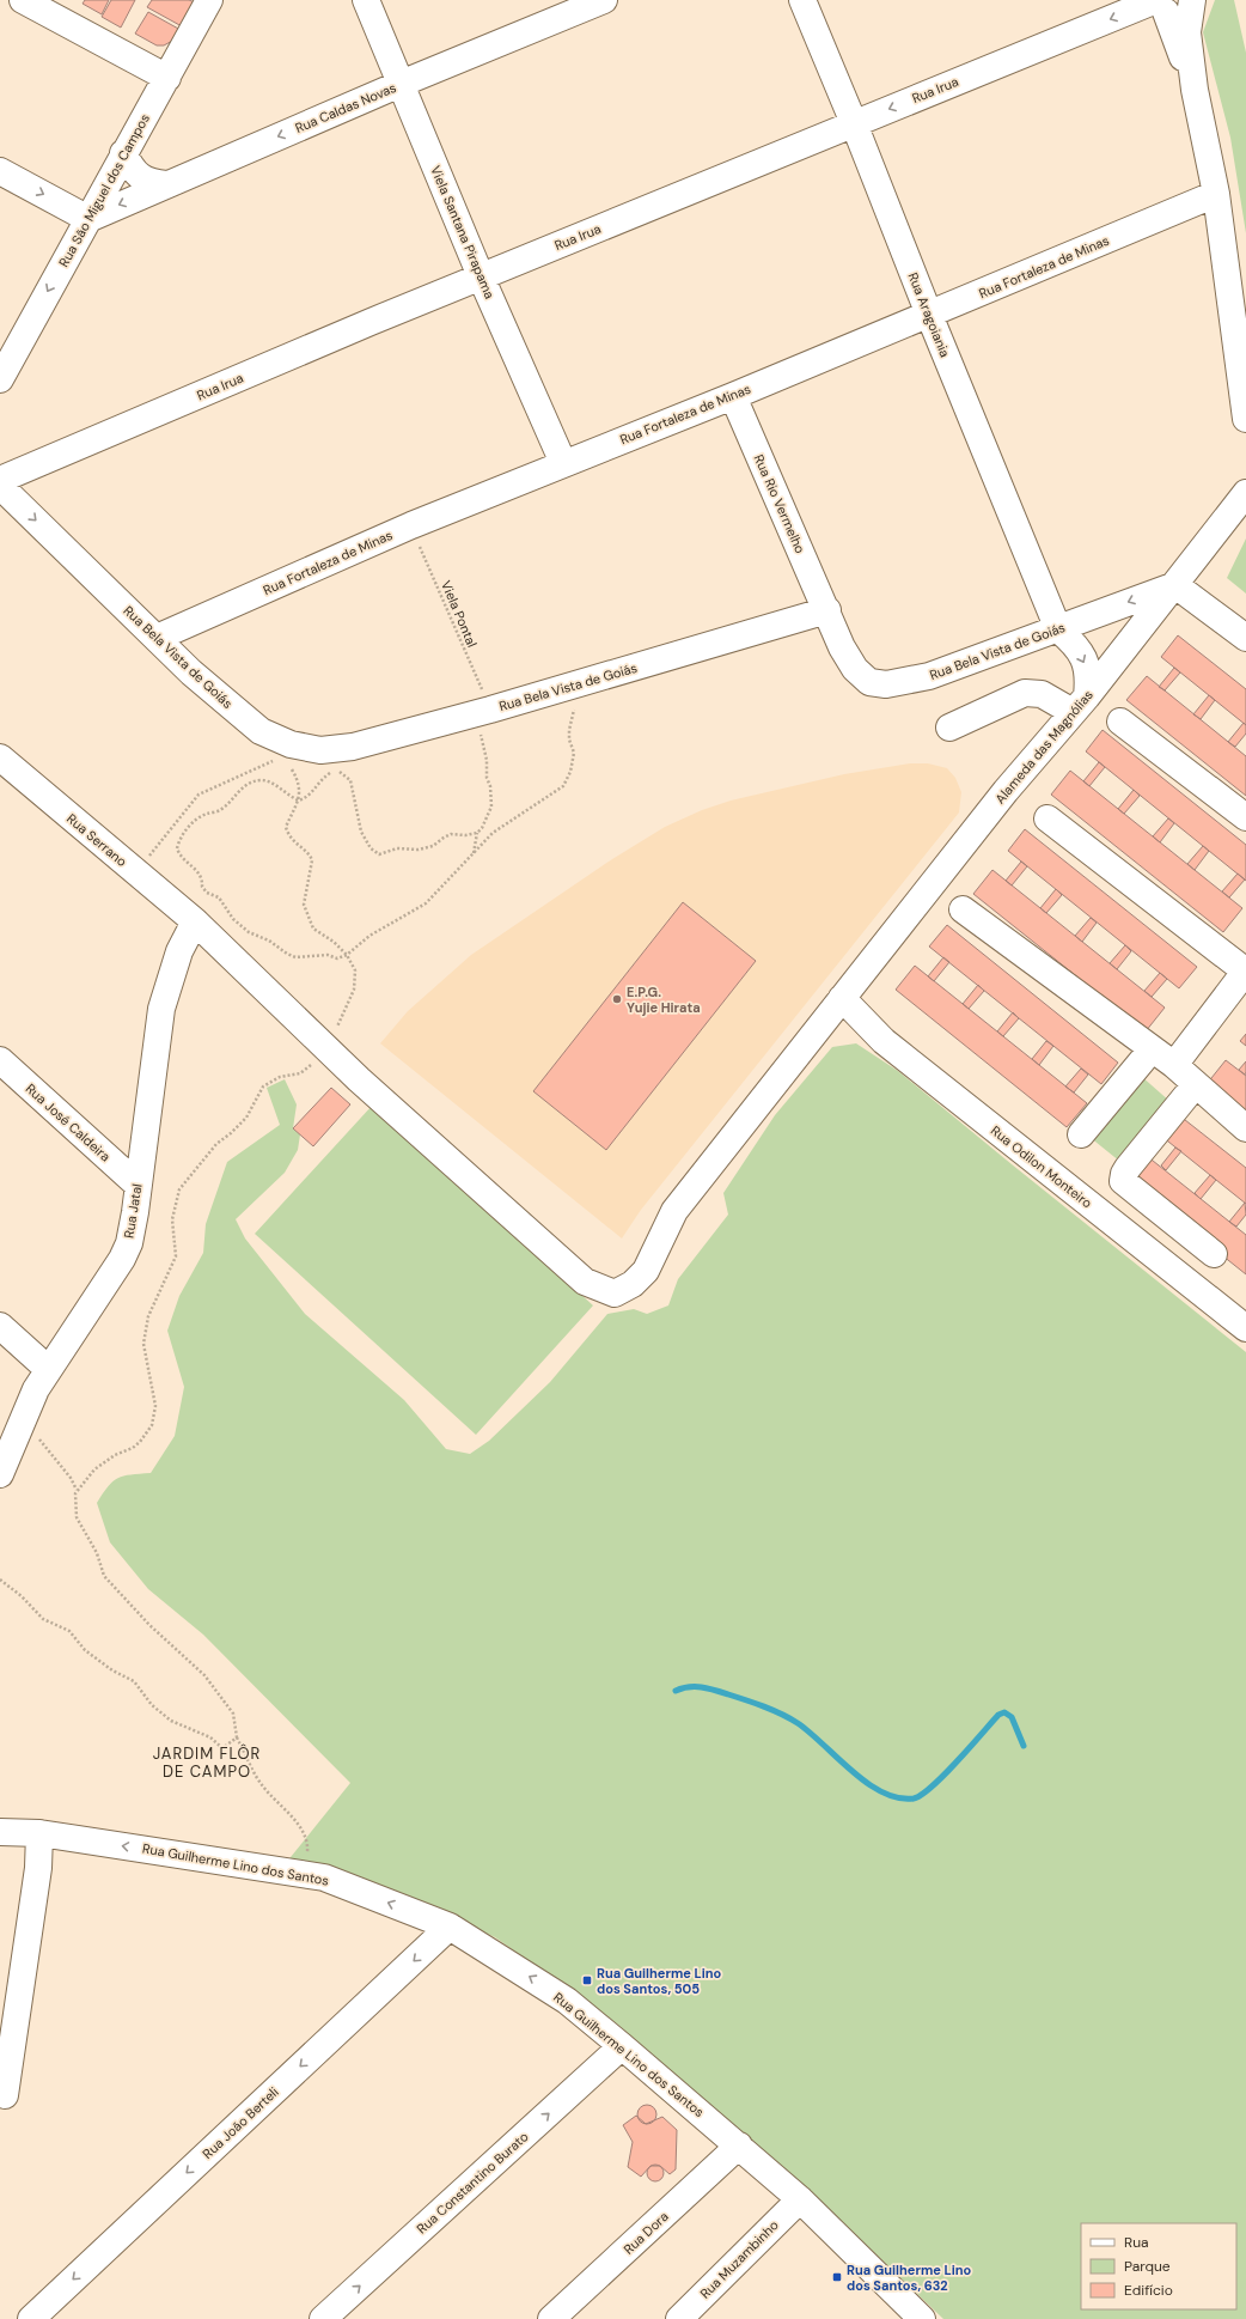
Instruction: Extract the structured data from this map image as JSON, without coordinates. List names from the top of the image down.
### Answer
{
  "streets": {
    "street": [
      "Rua Irua",
      "Rua Caldas Novas",
      "Rua São Miguel dos Campos",
      "Viela Santana Pirapama",
      "Rua Fortaleza de Minas",
      "Rua Aragoiania",
      "Rua Rio Vermelho",
      "Rua Bela Vista de Goiás",
      "Alameda das Magnólias",
      "Rua Serrano",
      "Rua José Caldeira",
      "Rua Odilon Monteiro",
      "Rua Jatal",
      "Rua Guilherme Lino dos Santos",
      "Rua João Berteli",
      "Rua Constantino Burato",
      "Rua Dora",
      "Rua Muzambinho"
    ],
    "path": ["Viela Pontal"]
  },
  "crossings": [
    ["Rua Irua", "Viela Santana Pirapama"],
    ["Rua Irua", "Rua Aragoiania"],
    ["Rua Caldas Novas", "Rua São Miguel dos Campos"],
    ["Rua Caldas Novas", "Viela Santana Pirapama"],
    ["Viela Santana Pirapama", "Rua Fortaleza de Minas"],
    ["Rua Fortaleza de Minas", "Rua Aragoiania"],
    ["Rua Fortaleza de Minas", "Rua Rio Vermelho"],
    ["Rua Fortaleza de Minas", "Viela Pontal"],
    ["Rua Fortaleza de Minas", "Rua Bela Vista de Goiás"],
    ["Rua Aragoiania", "Rua Bela Vista de Goiás"],
    ["Rua Rio Vermelho", "Rua Bela Vista de Goiás"],
    ["Viela Pontal", "Rua Bela Vista de Goiás"],
    ["Rua Bela Vista de Goiás", "Alameda das Magnólias"],
    ["Alameda das Magnólias", "Rua Serrano"],
    ["Alameda das Magnólias", "Rua Odilon Monteiro"],
    ["Rua Serrano", "Rua Jatal"],
    ["Rua José Caldeira", "Rua Jatal"],
    ["Rua Guilherme Lino dos Santos", "Rua João Berteli"],
    ["Rua Guilherme Lino dos Santos", "Rua Constantino Burato"],
    ["Rua Guilherme Lino dos Santos", "Rua Dora"],
    ["Rua Guilherme Lino dos Santos", "Rua Muzambinho"]
  ],
  "one_way": [
    "Rua Caldas Novas",
    "Rua São Miguel dos Campos",
    "Rua Guilherme Lino dos Santos",
    "Rua João Berteli",
    "Rua Constantino Burato"
  ],
  "districts": ["JARDIM FLÔR DE CAMPO"],
  "places": {
    "other": ["E.P.G. Yujie Hirata"],
    "transit": ["Rua Guilherme Lino dos Santos, 505", "Rua Guilherme Lino dos Santos, 632"]
  },
  "legend": ["Rua", "Parque", "Edifício"]
}
